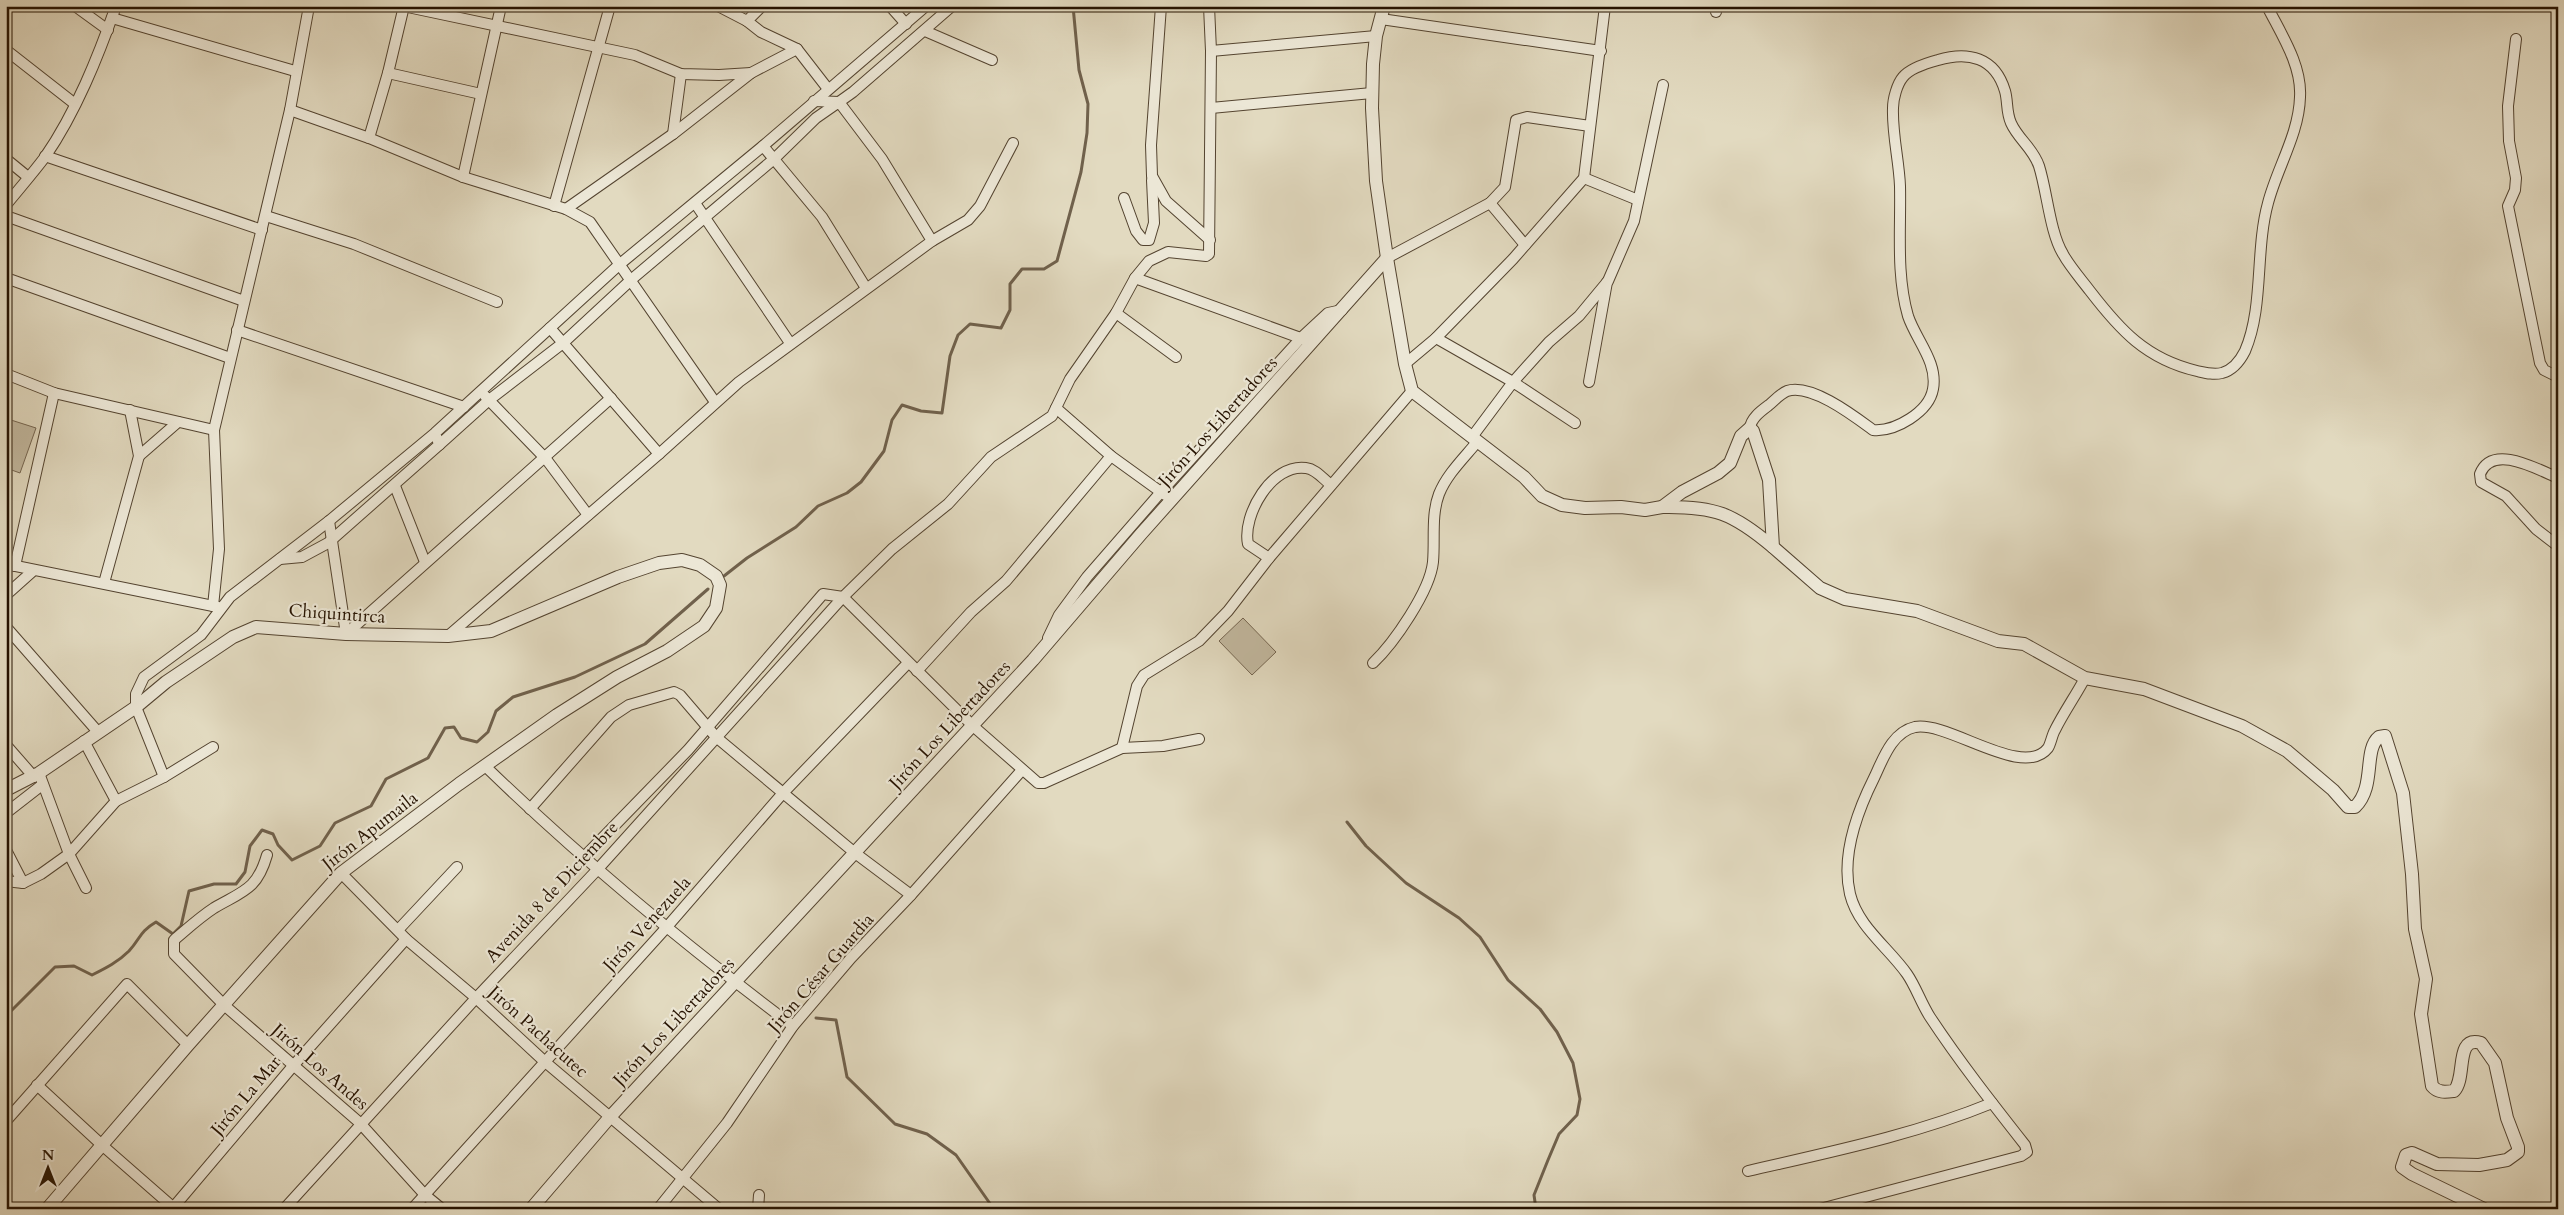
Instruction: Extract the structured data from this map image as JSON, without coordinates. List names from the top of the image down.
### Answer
{
  "streets": {
    "street": [
      "Jirón Los Libertadores",
      "Chiquintirca",
      "Jirón Apumaila",
      "Avenida 8 de Diciembre",
      "Jirón Venezuela",
      "Jirón César Guardia",
      "Jirón Pachacutec",
      "Jirón Los Andes",
      "Jirón La Mar"
    ]
  },
  "crossings": [
    ["Jirón Los Libertadores", "Jirón Pachacutec"],
    ["Chiquintirca", "Jirón Apumaila"],
    ["Jirón Apumaila", "Jirón Pachacutec"],
    ["Jirón Apumaila", "Jirón Los Andes"],
    ["Avenida 8 de Diciembre", "Jirón Pachacutec"],
    ["Avenida 8 de Diciembre", "Jirón Los Andes"],
    ["Jirón Venezuela", "Jirón Pachacutec"],
    ["Jirón Venezuela", "Jirón Los Andes"],
    ["Jirón César Guardia", "Jirón Pachacutec"],
    ["Jirón Pachacutec", "Jirón La Mar"],
    ["Jirón Los Andes", "Jirón La Mar"]
  ],
  "north": "top"
}
